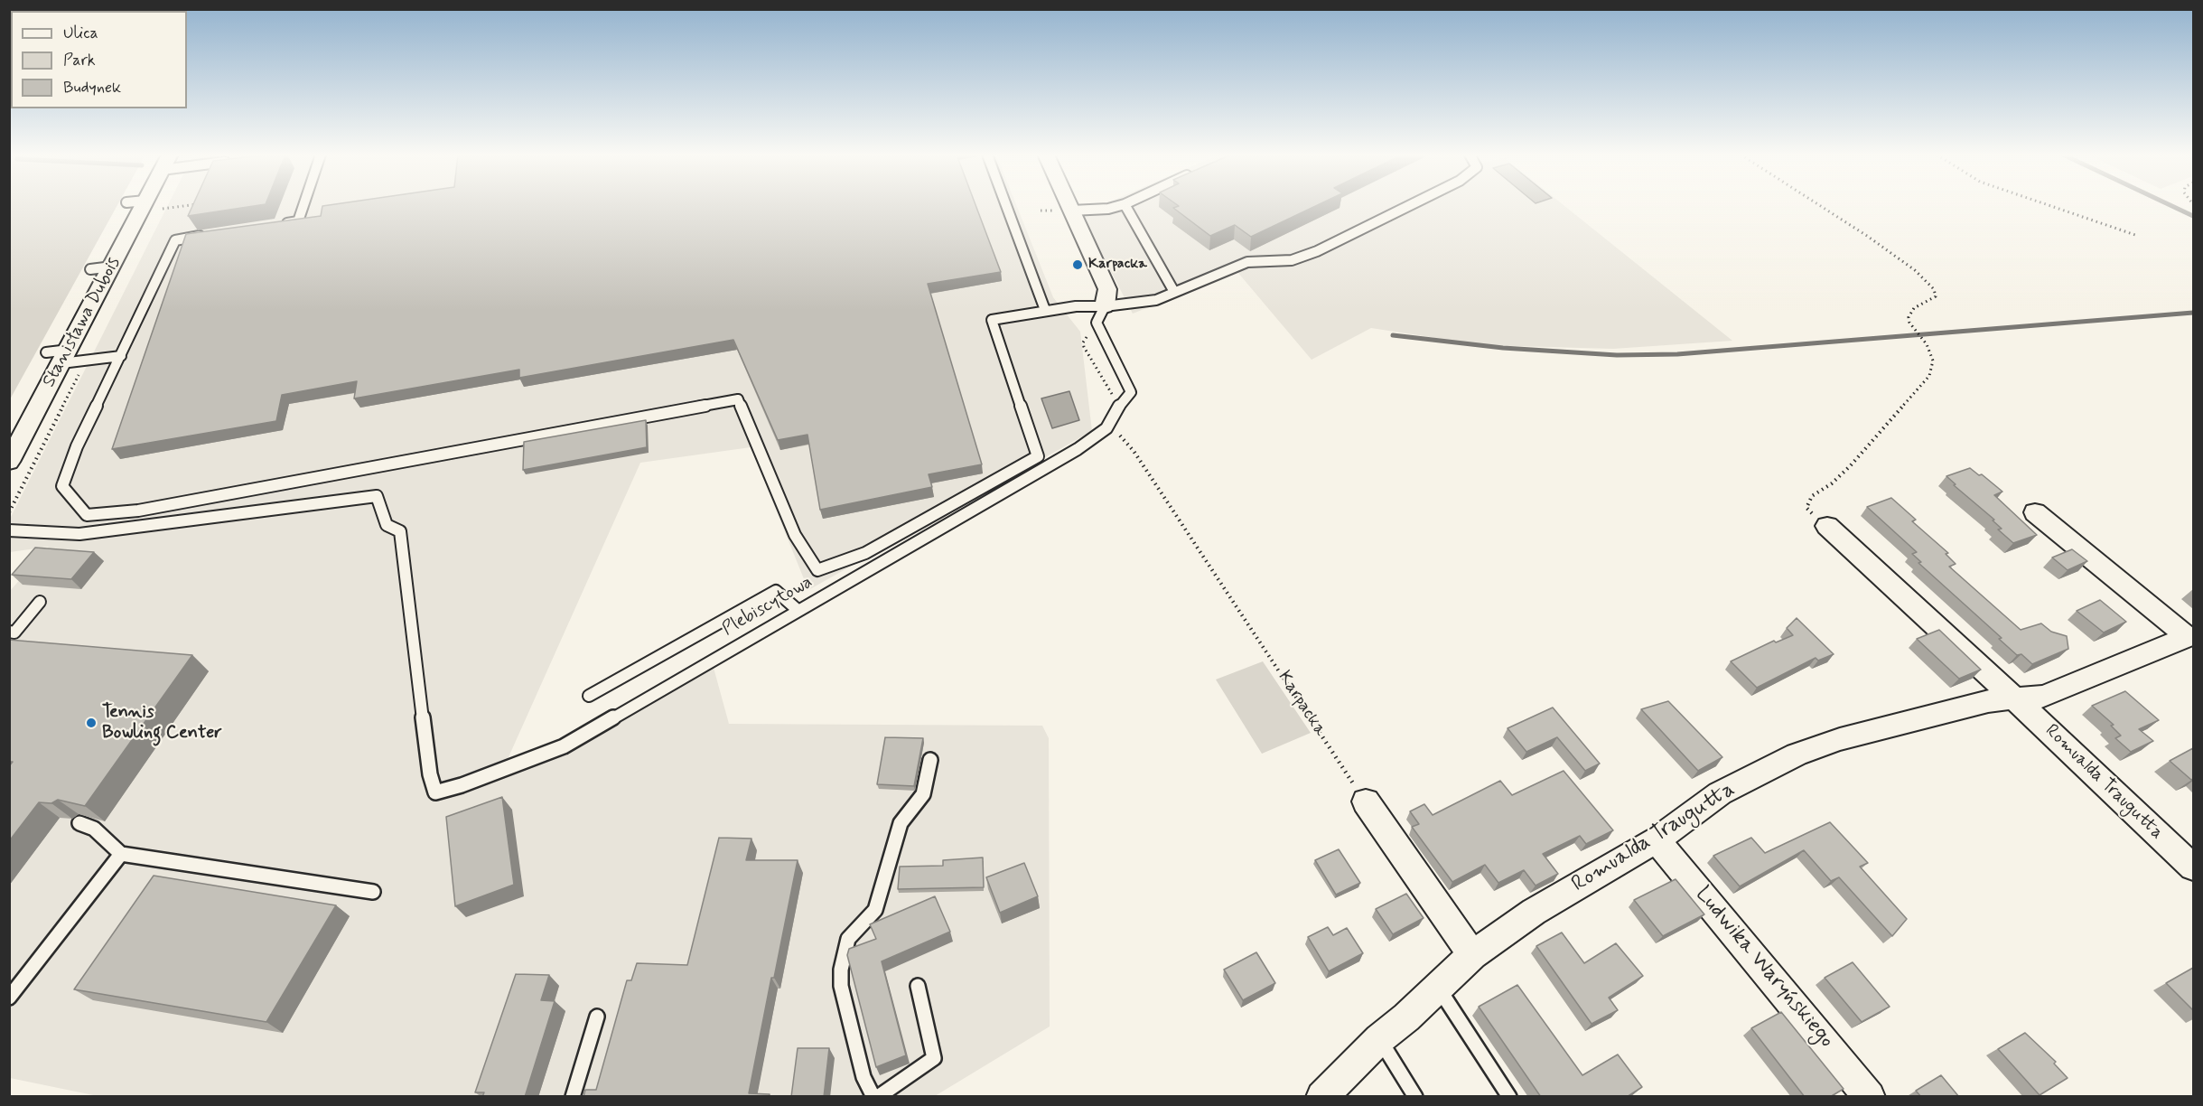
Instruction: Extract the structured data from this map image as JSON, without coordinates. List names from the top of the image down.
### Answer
{
  "streets": {
    "street": ["Stanisława Dubois", "Romualda Traugutta", "Ludwika Waryńskiego"],
    "lane": ["Plebiscytowa"],
    "path": ["Karpacka"]
  },
  "crossings": [
    ["Romualda Traugutta", "Ludwika Waryńskiego"]
  ],
  "places": ["Karpacka", "Tennis Bowling Center"],
  "legend": ["Ulica", "Park", "Budynek"]
}
